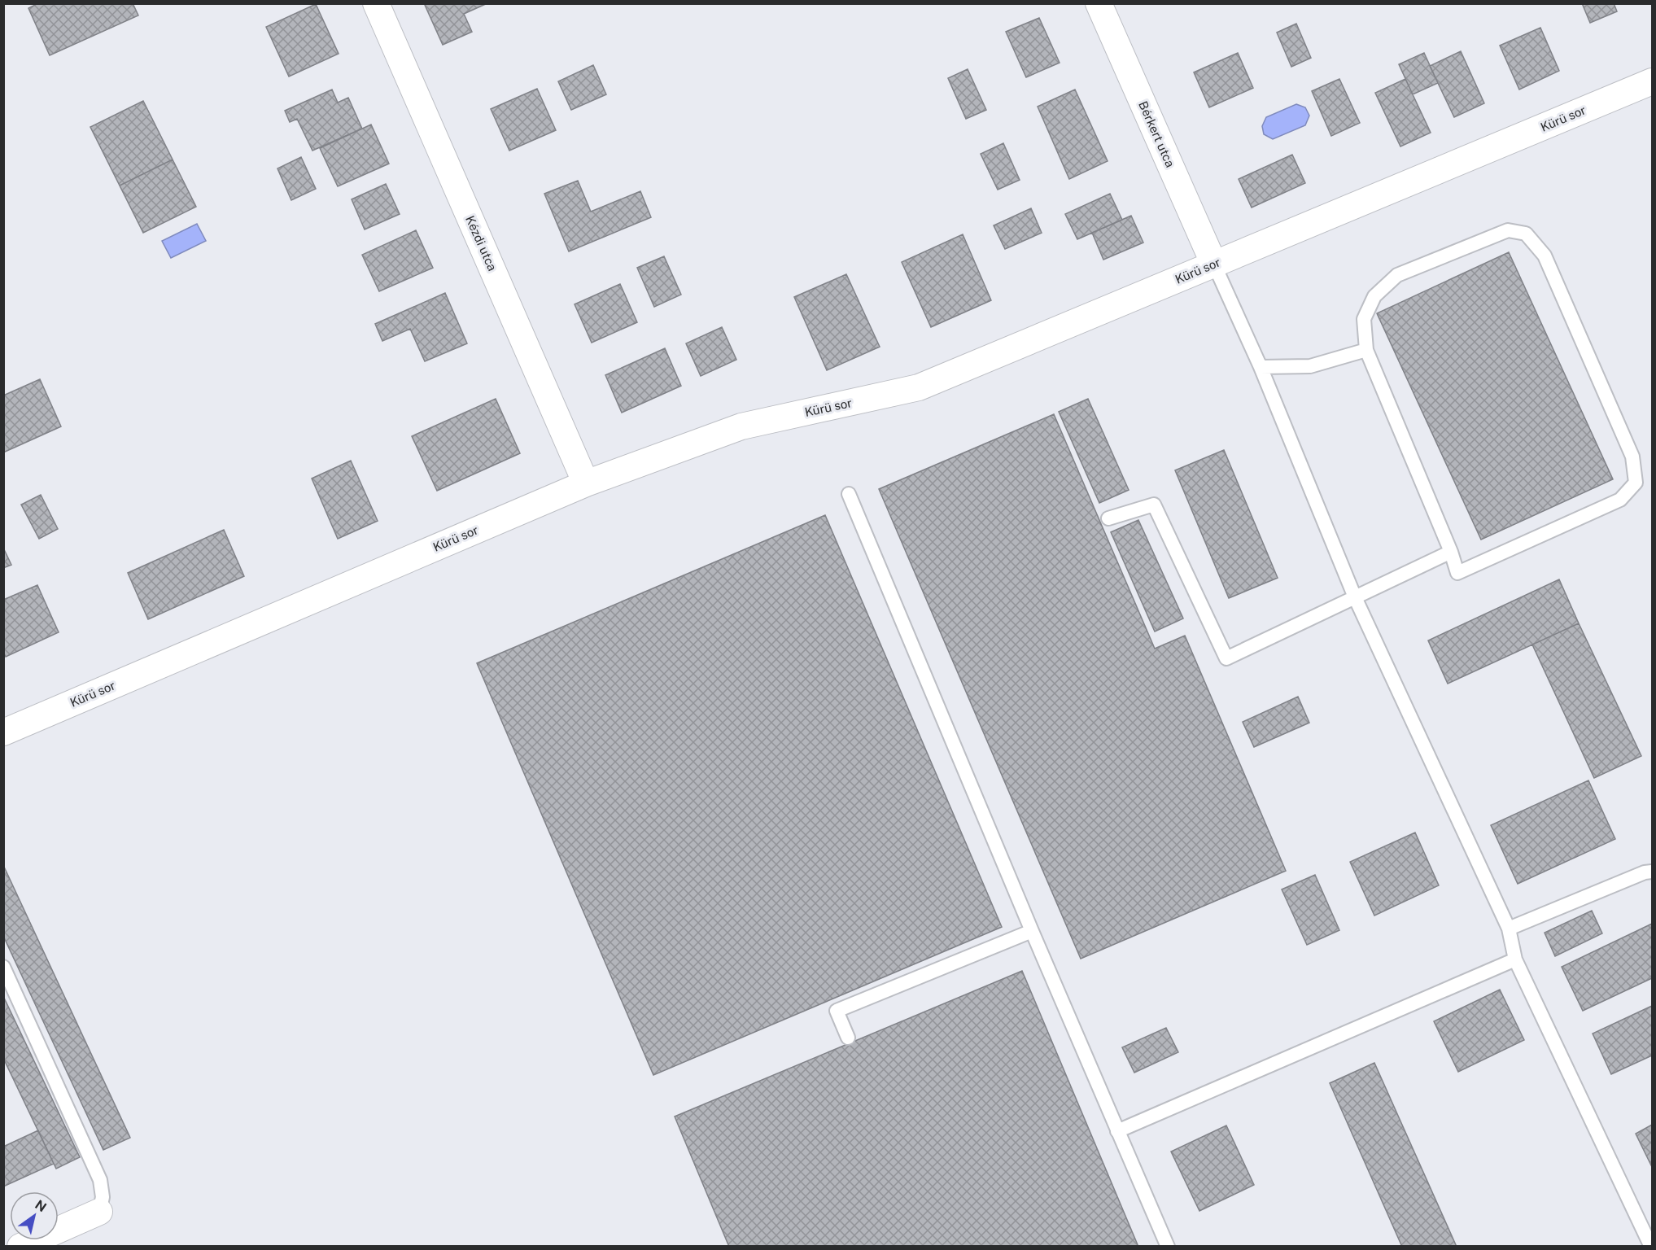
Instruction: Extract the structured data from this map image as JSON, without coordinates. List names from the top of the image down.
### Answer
{
  "streets": {
    "street": ["Kürü sor", "Bérkert utca", "Kézdi utca"]
  },
  "crossings": [
    ["Kürü sor", "Bérkert utca"],
    ["Kürü sor", "Kézdi utca"]
  ],
  "north": "top right"
}
